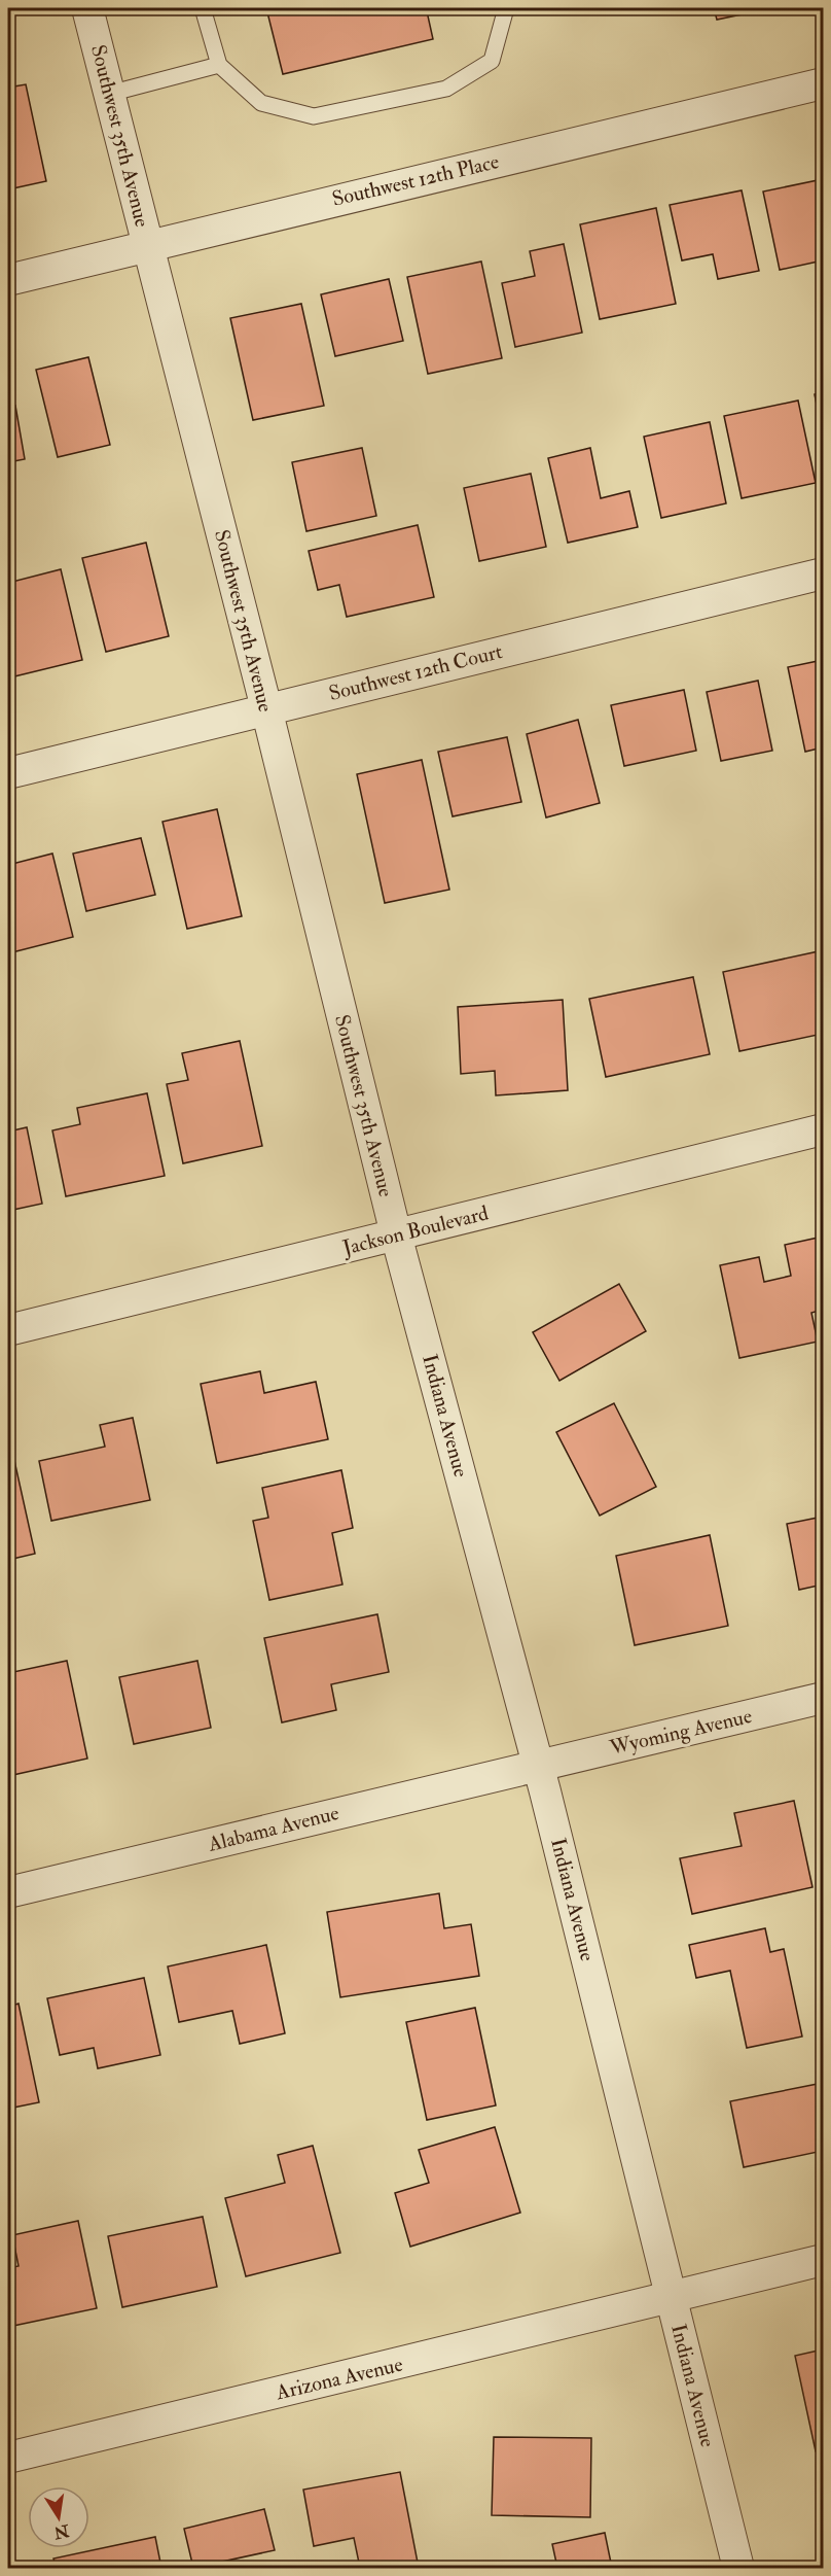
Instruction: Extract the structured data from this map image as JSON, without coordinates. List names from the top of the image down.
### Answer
{
  "streets": {
    "street": [
      "Southwest 35th Avenue",
      "Southwest 12th Place",
      "Southwest 12th Court",
      "Jackson Boulevard",
      "Indiana Avenue",
      "Wyoming Avenue",
      "Alabama Avenue",
      "Arizona Avenue"
    ]
  },
  "crossings": [
    ["Southwest 35th Avenue", "Southwest 12th Place"],
    ["Southwest 35th Avenue", "Southwest 12th Court"],
    ["Southwest 35th Avenue", "Jackson Boulevard"],
    ["Southwest 35th Avenue", "Indiana Avenue"],
    ["Jackson Boulevard", "Indiana Avenue"],
    ["Indiana Avenue", "Wyoming Avenue"],
    ["Indiana Avenue", "Alabama Avenue"],
    ["Indiana Avenue", "Arizona Avenue"],
    ["Wyoming Avenue", "Alabama Avenue"]
  ],
  "north": "bottom"
}
